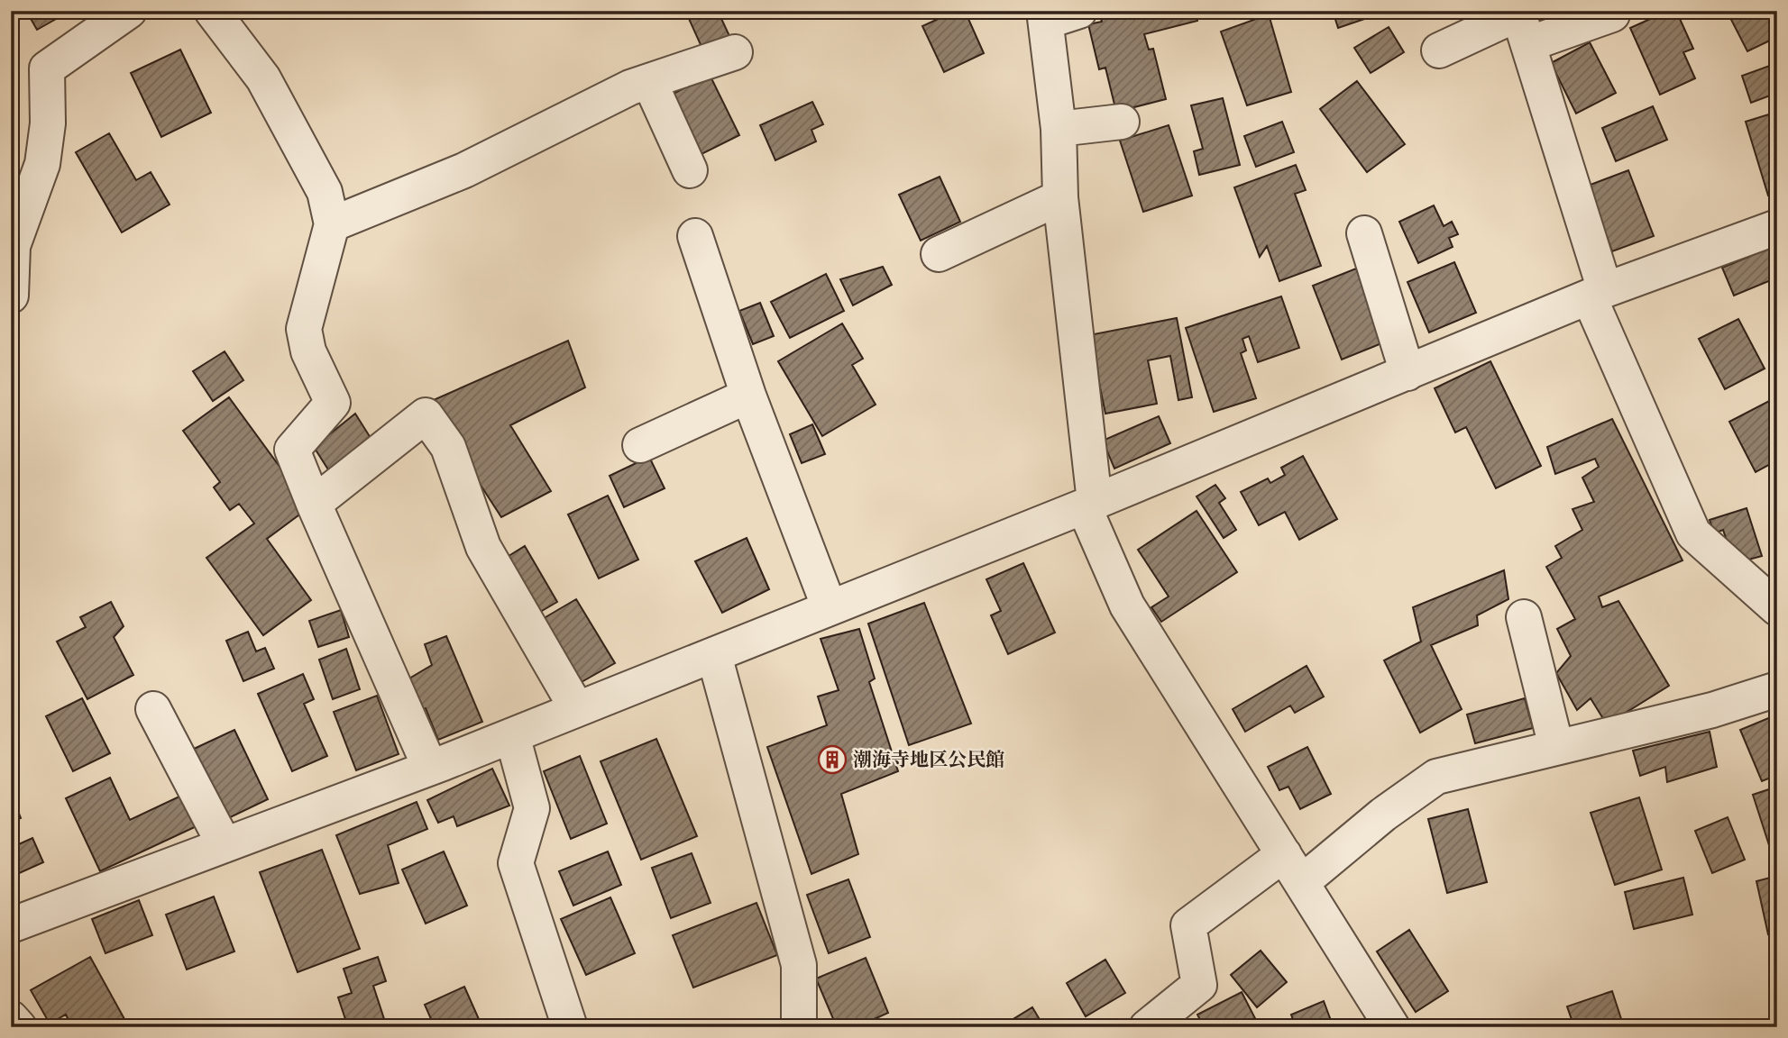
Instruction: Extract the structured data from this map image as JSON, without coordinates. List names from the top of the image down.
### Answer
{
  "places": {
    "building": ["潮海寺地区公民館"]
  }
}
